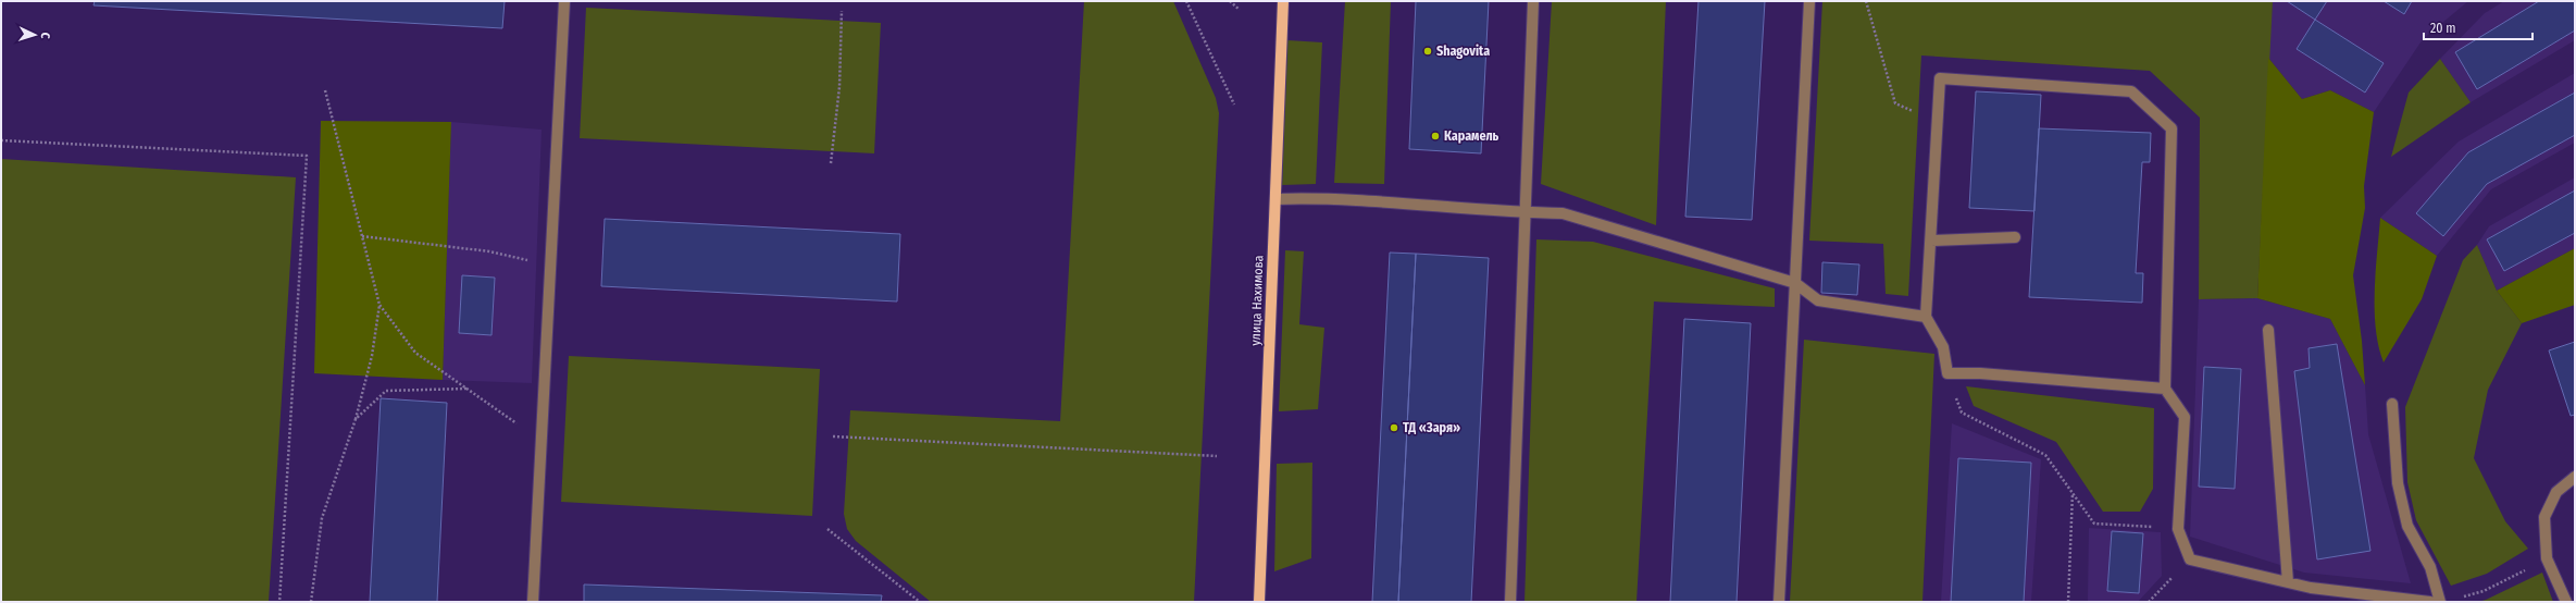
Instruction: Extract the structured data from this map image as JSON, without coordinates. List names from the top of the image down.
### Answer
{
  "streets": {
    "main road": ["улица Нахимова"]
  },
  "places": ["Shagovita", "Карамель", "ТД «Заря»"],
  "scale_bar": "20 m",
  "north": "right"
}
